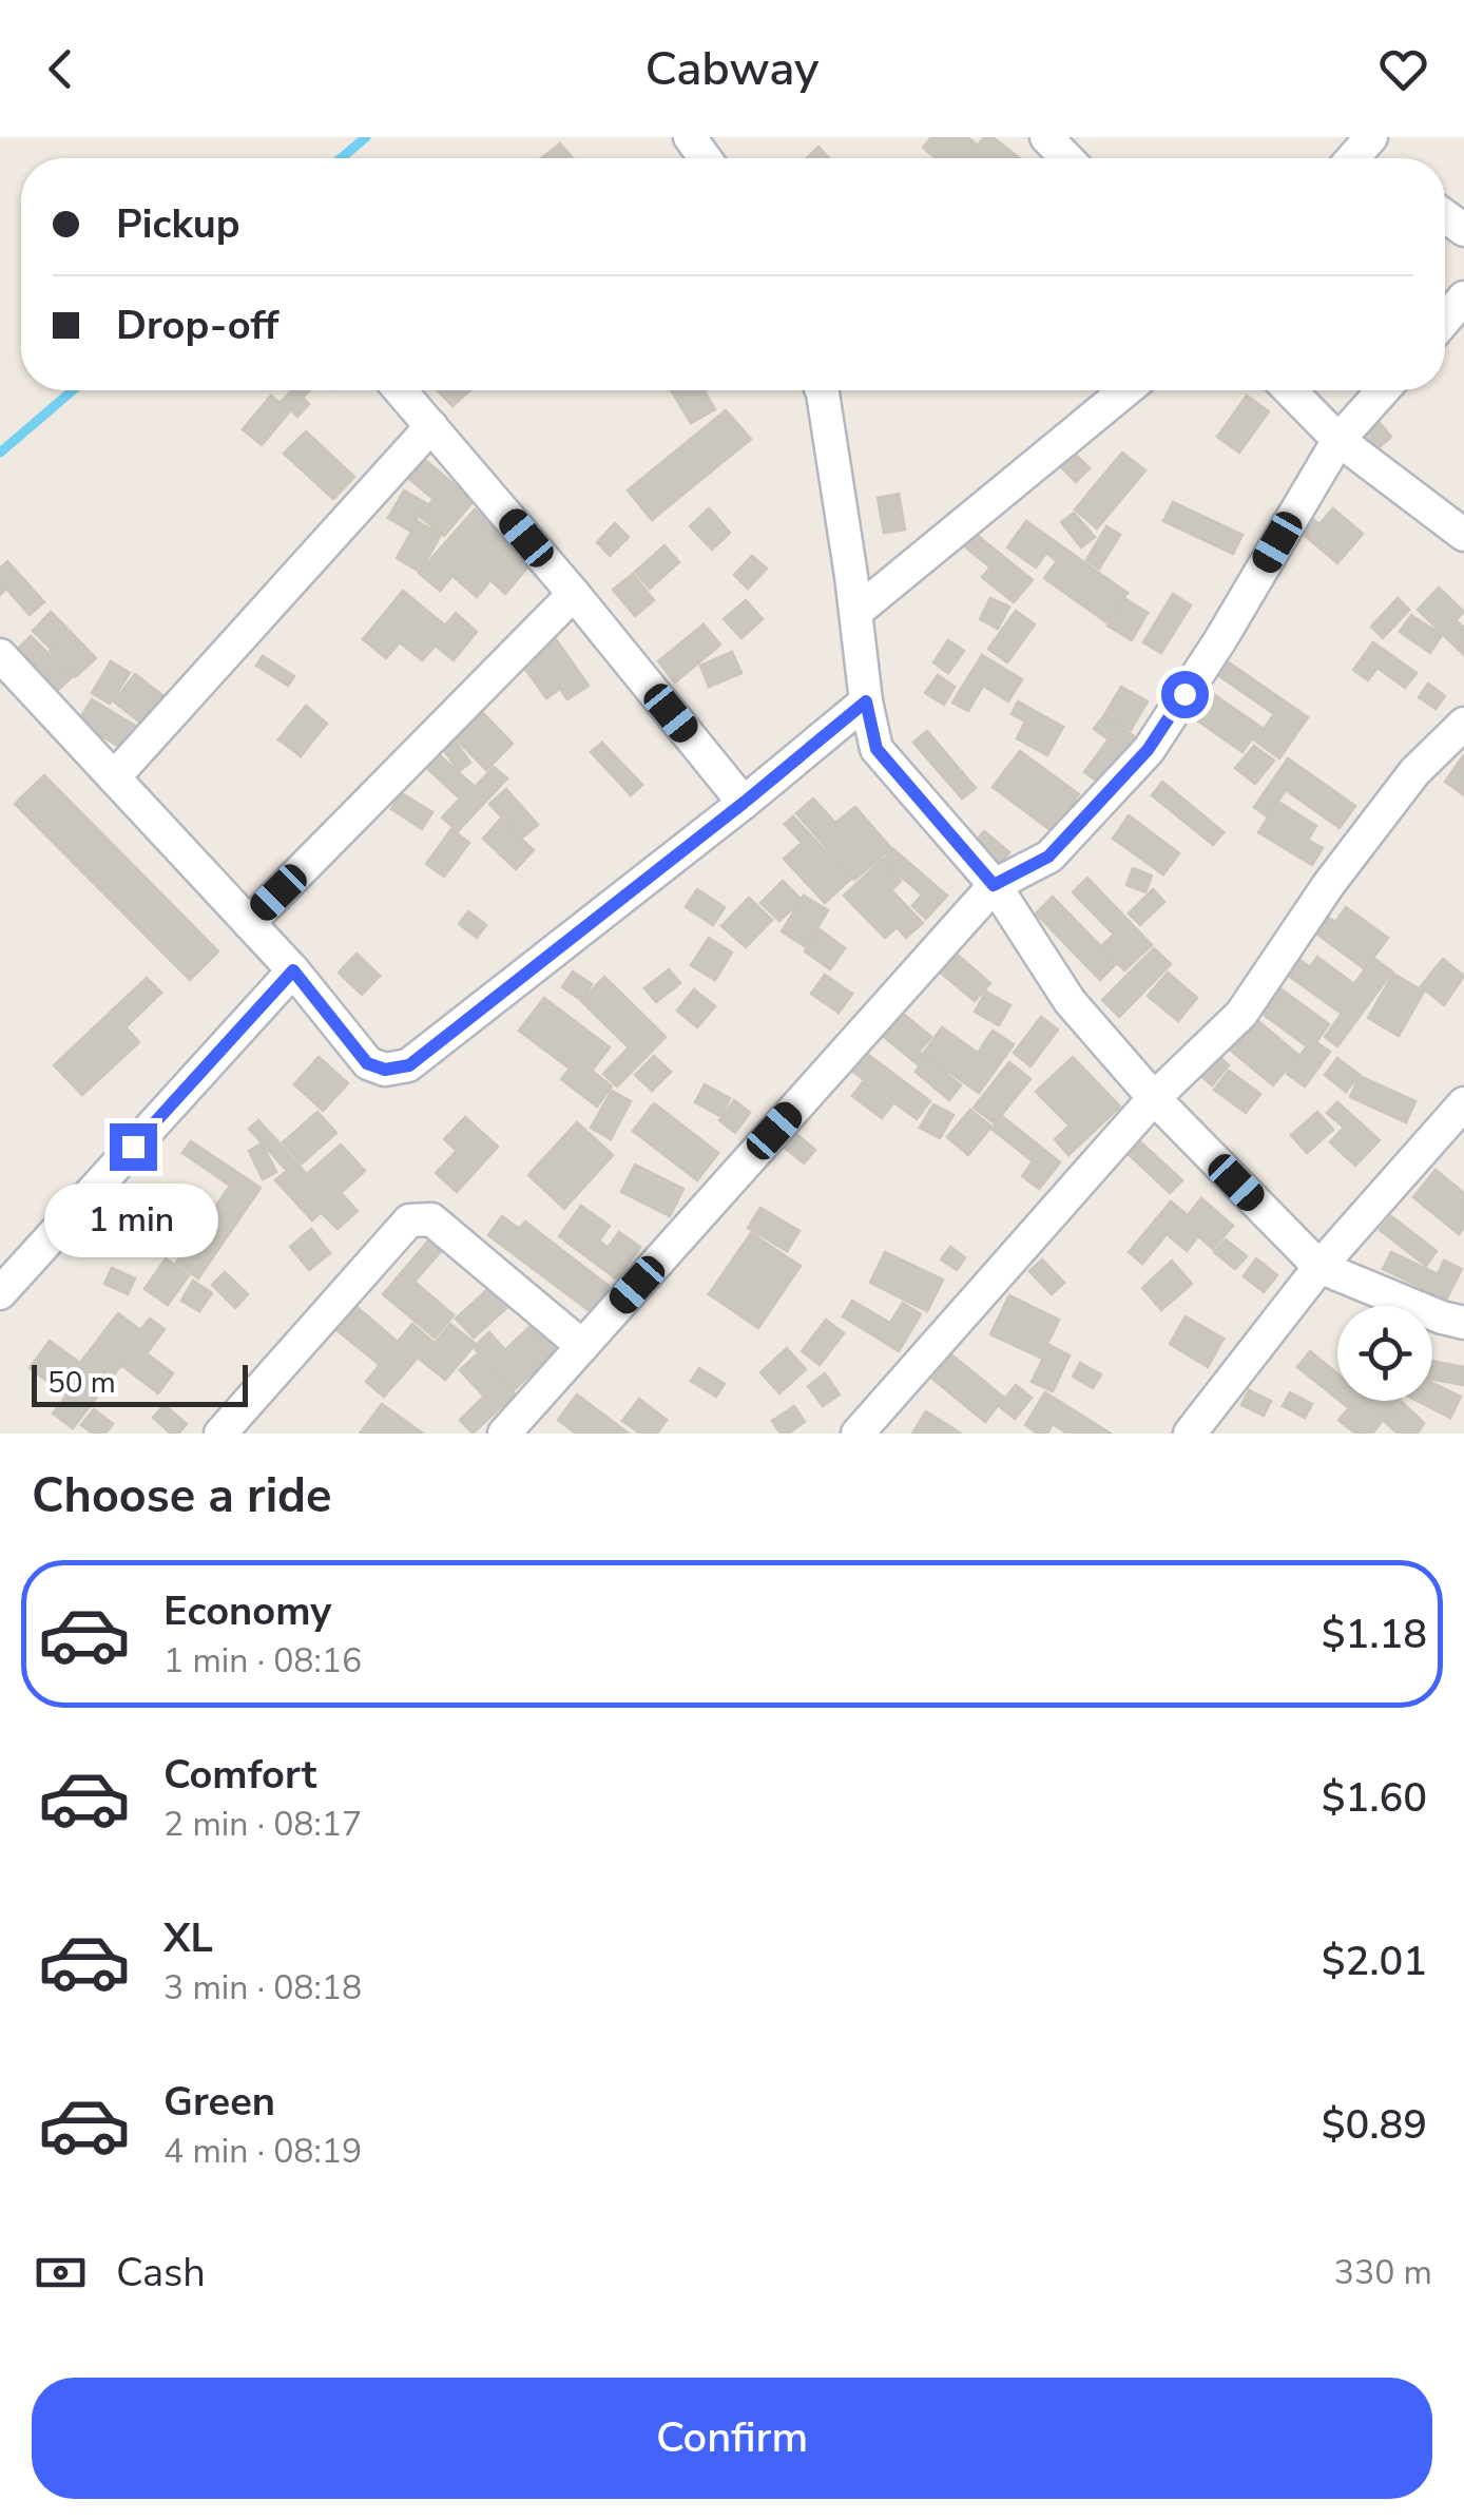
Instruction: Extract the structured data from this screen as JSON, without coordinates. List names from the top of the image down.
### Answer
{
  "scale_bar": "50 m",
  "page": {
    "header": "Cabway",
    "banner": ["Pickup", "Drop-off"],
    "bubble": "1 min",
    "scale": "50 m",
    "heading": "Choose a ride",
    "list": [
      {
        "name": "Economy",
        "note": "1 min · 08:16",
        "value": "$1.18"
      },
      {
        "name": "Comfort",
        "note": "2 min · 08:17",
        "value": "$1.60"
      },
      {
        "name": "XL",
        "note": "3 min · 08:18",
        "value": "$2.01"
      },
      {
        "name": "Green",
        "note": "4 min · 08:19",
        "value": "$0.89"
      }
    ],
    "pay": ["Cash", "330 m"],
    "buttons": "Confirm"
  }
}
